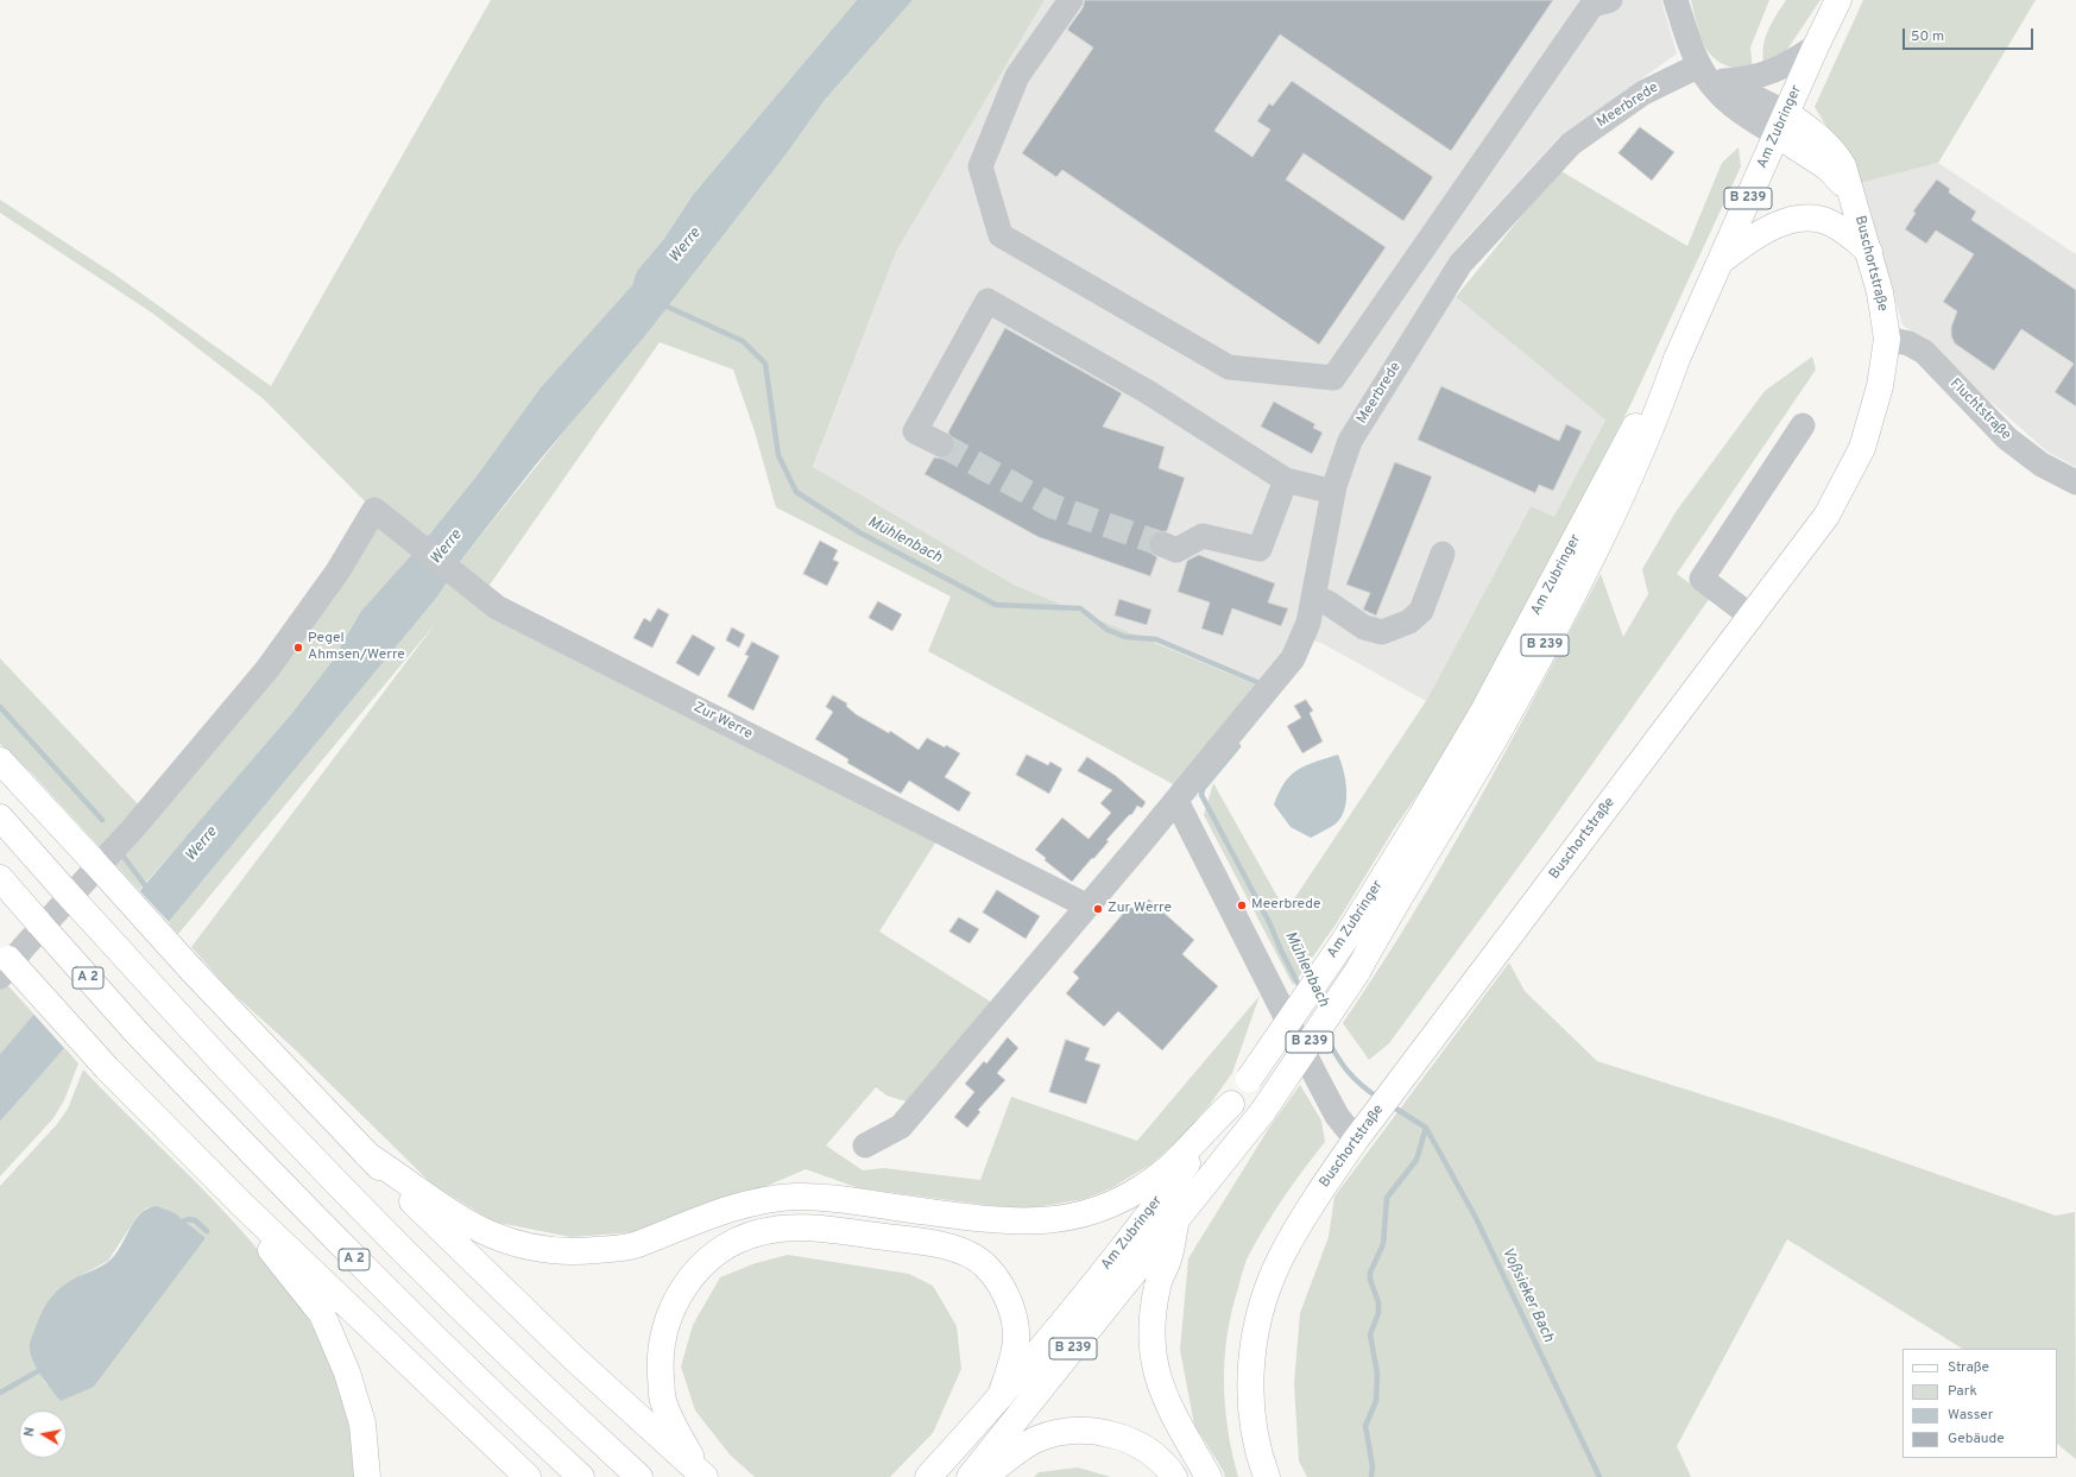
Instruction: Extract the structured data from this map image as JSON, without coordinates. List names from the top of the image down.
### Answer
{
  "streets": {
    "main road": [
      "Am Zubringer",
      "B 239",
      "Buschortstraße",
      "A 2"
    ],
    "street": ["Meerbrede", "Fluchtstraße", "Zur Werre"]
  },
  "crossings": [
    ["Meerbrede", "Am Zubringer"],
    ["Meerbrede", "Zur Werre"],
    ["Am Zubringer", "Buschortstraße"],
    ["Buschortstraße", "Fluchtstraße"]
  ],
  "water": ["Werre", "Mühlenbach", "Voßsieker Bach"],
  "places": ["Pegel Ahmsen/Werre", "Meerbrede", "Zur Werre"],
  "legend": [
    "Straße",
    "Park",
    "Wasser",
    "Gebäude"
  ],
  "scale_bar": "50 m",
  "north": "left"
}
